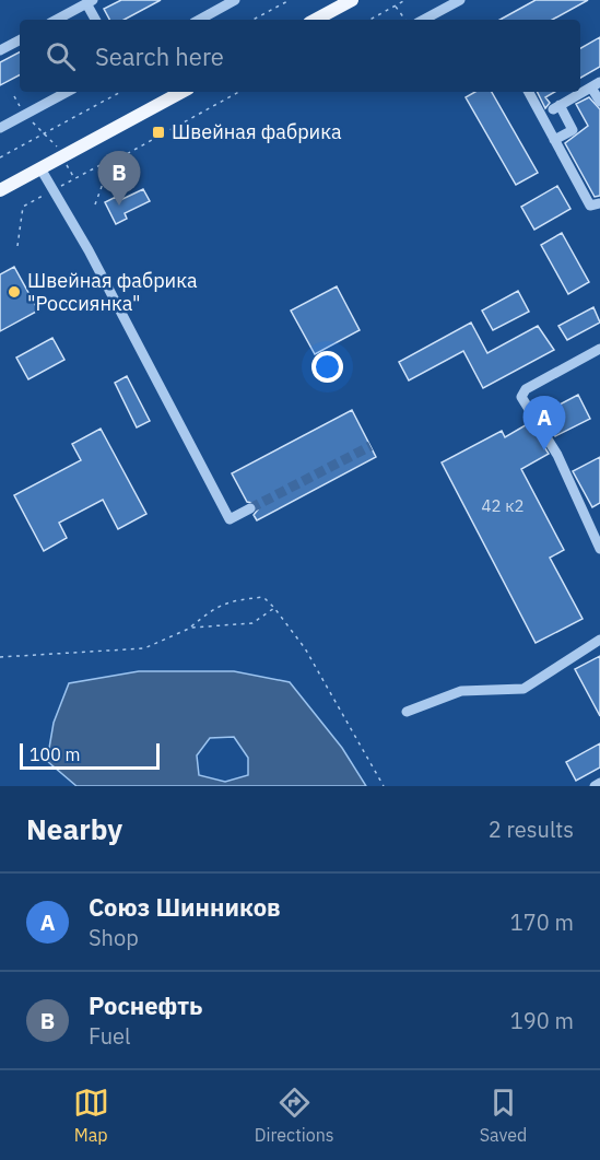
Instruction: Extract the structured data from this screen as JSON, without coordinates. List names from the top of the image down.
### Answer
{
  "places": {
    "transit": ["Швейная фабрика"],
    "other": ["Швейная фабрика \"Россиянка\""]
  },
  "house_numbers": ["42 к2"],
  "scale_bar": "100 m",
  "page": {
    "search": "Search here",
    "pins": ["B", "A"],
    "scale": "100 m",
    "heading": ["Nearby", "2 results"],
    "list": [
      {
        "mark": "A",
        "name": "Союз Шинников",
        "note": "Shop",
        "value": "170 m"
      },
      {
        "mark": "B",
        "name": "Роснефть",
        "note": "Fuel",
        "value": "190 m"
      }
    ],
    "nav": ["Map", "Directions", "Saved"]
  }
}
